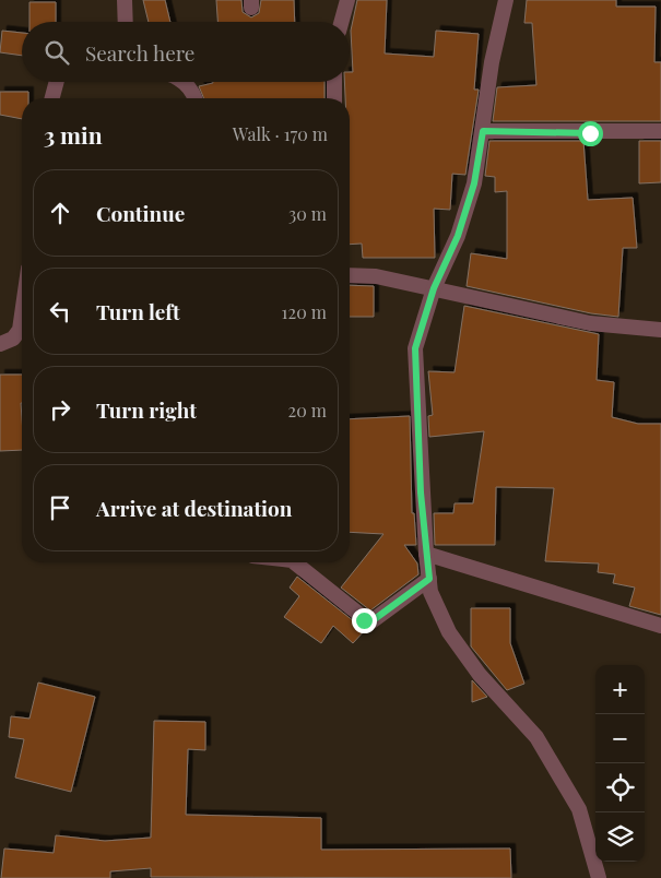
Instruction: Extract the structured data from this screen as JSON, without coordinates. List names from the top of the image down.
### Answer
{
  "page": {
    "search": "Search here",
    "heading": ["3 min", "Walk · 170 m"],
    "list": [
      ["Continue", "30 m"],
      ["Turn left", "120 m"],
      ["Turn right", "20 m"],
      "Arrive at destination"
    ],
    "map_buttons": ["+", "−"]
  }
}
